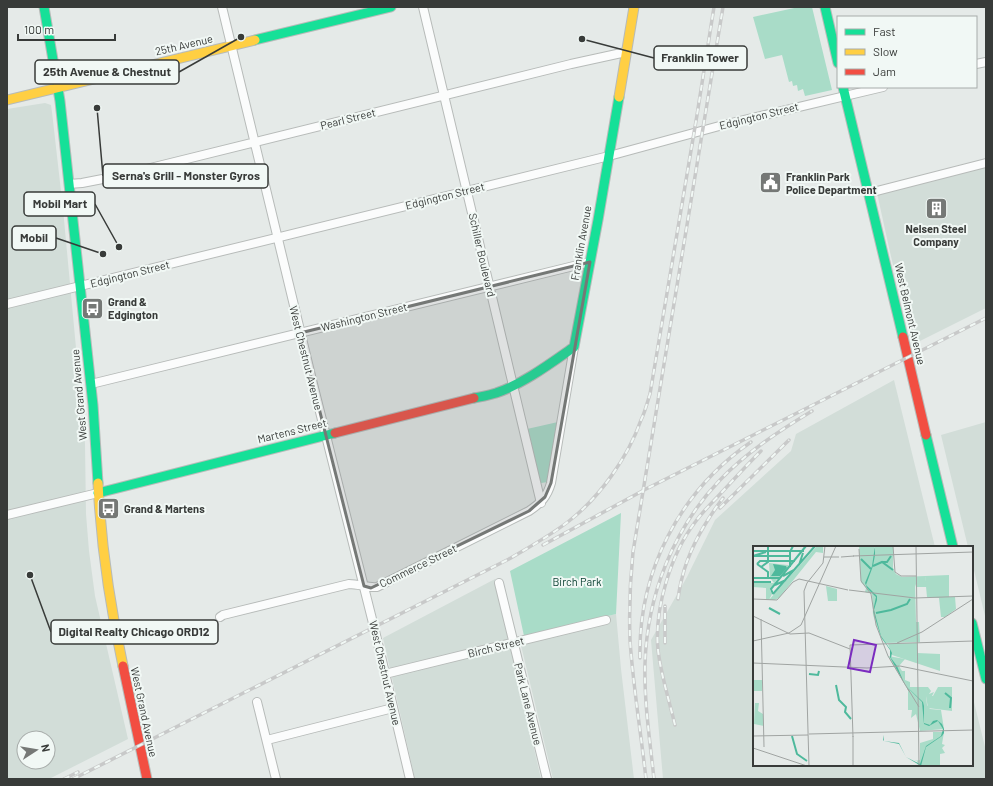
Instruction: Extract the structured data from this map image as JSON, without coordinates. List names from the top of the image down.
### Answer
{
  "streets": {
    "main road": [
      "25th Avenue",
      "Franklin Avenue",
      "West Belmont Avenue",
      "West Grand Avenue",
      "Martens Street"
    ],
    "street": [
      "Edgington Street",
      "Pearl Street",
      "Schiller Boulevard",
      "Washington Street",
      "West Chestnut Avenue",
      "Commerce Street",
      "Birch Street",
      "Park Lane Avenue"
    ]
  },
  "crossings": [
    ["25th Avenue", "West Chestnut Avenue"],
    ["25th Avenue", "West Grand Avenue"],
    ["Edgington Street", "Franklin Avenue"],
    ["Edgington Street", "Schiller Boulevard"],
    ["Edgington Street", "West Belmont Avenue"],
    ["Edgington Street", "West Chestnut Avenue"],
    ["Edgington Street", "West Grand Avenue"],
    ["Pearl Street", "Franklin Avenue"],
    ["Pearl Street", "Schiller Boulevard"],
    ["Pearl Street", "West Chestnut Avenue"],
    ["Pearl Street", "West Grand Avenue"],
    ["Franklin Avenue", "Washington Street"],
    ["Franklin Avenue", "Martens Street"],
    ["Franklin Avenue", "Commerce Street"],
    ["Schiller Boulevard", "Washington Street"],
    ["Schiller Boulevard", "Martens Street"],
    ["Schiller Boulevard", "Commerce Street"],
    ["Washington Street", "West Chestnut Avenue"],
    ["Washington Street", "West Grand Avenue"],
    ["West Chestnut Avenue", "Martens Street"],
    ["West Chestnut Avenue", "Commerce Street"],
    ["West Chestnut Avenue", "Birch Street"],
    ["West Grand Avenue", "Martens Street"],
    ["Birch Street", "Park Lane Avenue"]
  ],
  "parks": ["Birch Park"],
  "places": {
    "other": [
      "25th Avenue & Chestnut",
      "Franklin Tower",
      "Serna's Grill - Monster Gyros",
      "Mobil Mart",
      "Mobil",
      "Digital Realty Chicago ORD12"
    ],
    "public building": ["Franklin Park Police Department"],
    "building": ["Nelsen Steel Company"],
    "bus stop": ["Grand & Edgington", "Grand & Martens"]
  },
  "legend": ["Fast", "Slow", "Jam"],
  "scale_bar": "100 m",
  "north": "right"
}
